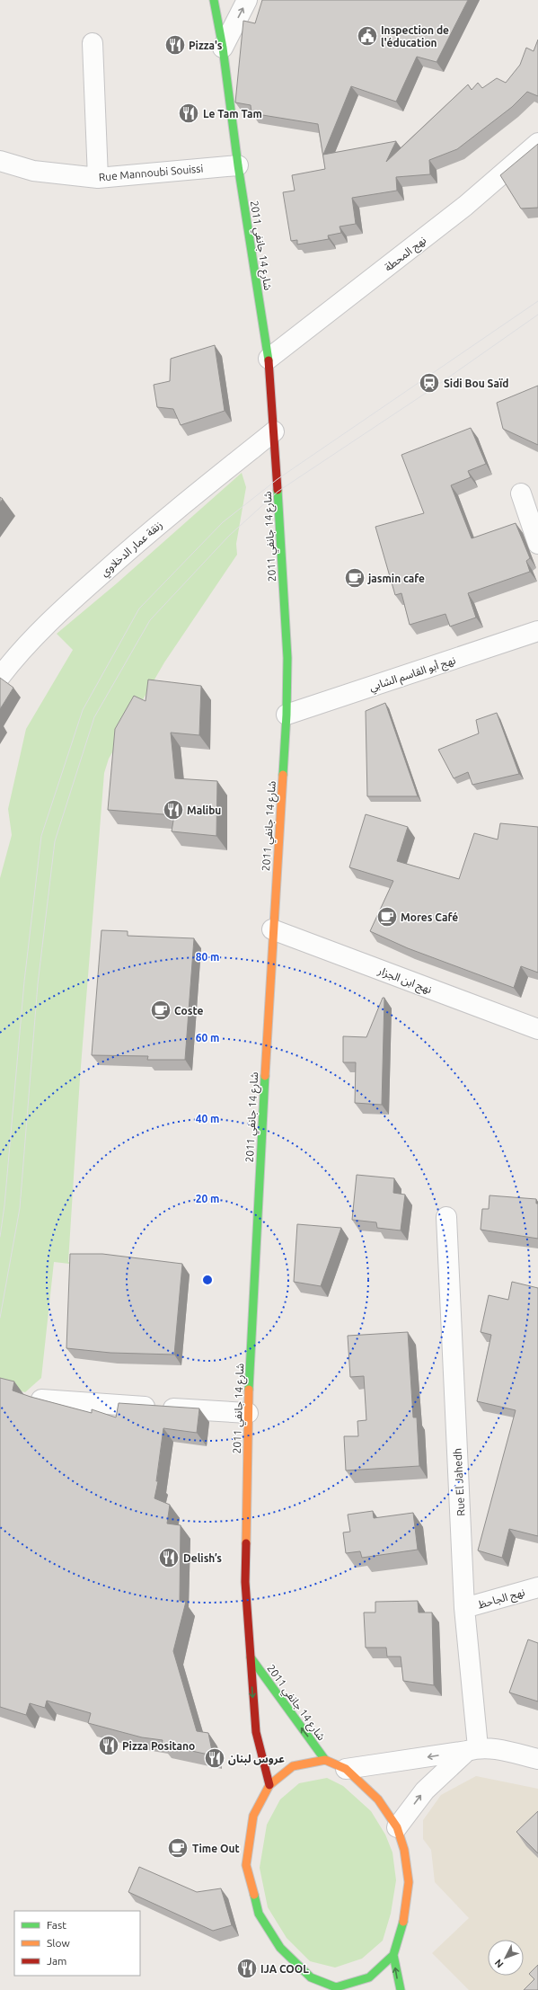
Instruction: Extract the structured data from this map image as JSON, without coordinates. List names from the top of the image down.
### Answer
{
  "streets": {
    "main road": ["شارع 14 جانفي 2011"],
    "street": [
      "Rue Mannoubi Souissi",
      "نهج المحطة",
      "زنقة عمار الدخلاوي",
      "نهج أبو القاسم الشابي",
      "نهج ابن الجزار",
      "Rue El Jahedh",
      "نهج الجاحظ"
    ]
  },
  "crossings": [
    ["Rue Mannoubi Souissi", "شارع 14 جانفي 2011"],
    ["شارع 14 جانفي 2011", "نهج المحطة"],
    ["شارع 14 جانفي 2011", "زنقة عمار الدخلاوي"],
    ["شارع 14 جانفي 2011", "نهج أبو القاسم الشابي"],
    ["شارع 14 جانفي 2011", "نهج ابن الجزار"],
    ["Rue El Jahedh", "نهج الجاحظ"]
  ],
  "places": {
    "public building": ["Inspection de l'éducation"],
    "restaurant": [
      "Pizza's",
      "Le Tam Tam",
      "Malibu",
      "Delish’s",
      "Pizza Positano",
      "عروس لبنان",
      "IJA COOL"
    ],
    "station": ["Sidi Bou Saïd"],
    "cafe": [
      "jasmin cafe",
      "Mores Café",
      "Coste",
      "Time Out"
    ]
  },
  "legend": ["Fast", "Slow", "Jam"],
  "north": "bottom left",
  "rings": [
    "80 m",
    "60 m",
    "40 m",
    "20 m"
  ]
}
